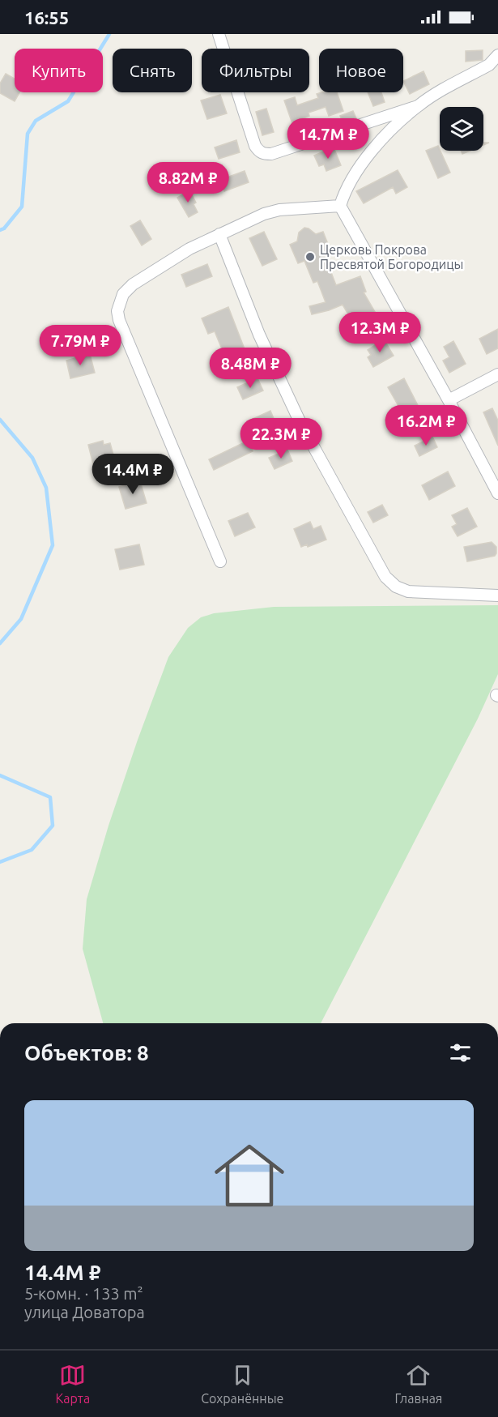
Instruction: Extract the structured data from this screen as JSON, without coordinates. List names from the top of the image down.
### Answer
{
  "places": ["Церковь Покрова Пресвятой Богородицы"],
  "page": {
    "status": "16:55",
    "chip": [
      "Купить",
      "Снять",
      "Фильтры",
      "Новое"
    ],
    "price": [
      "14.7M ₽",
      "8.82M ₽",
      "12.3M ₽",
      "7.79M ₽",
      "8.48M ₽",
      "16.2M ₽",
      "22.3M ₽",
      "14.4M ₽"
    ],
    "heading": "Объектов: 8",
    "list": [
      {
        "name": "14.4M ₽",
        "note": "5-комн. · 133 m² · улица Доватора"
      }
    ],
    "tabs": ["Карта", "Сохранённые", "Главная"]
  }
}
